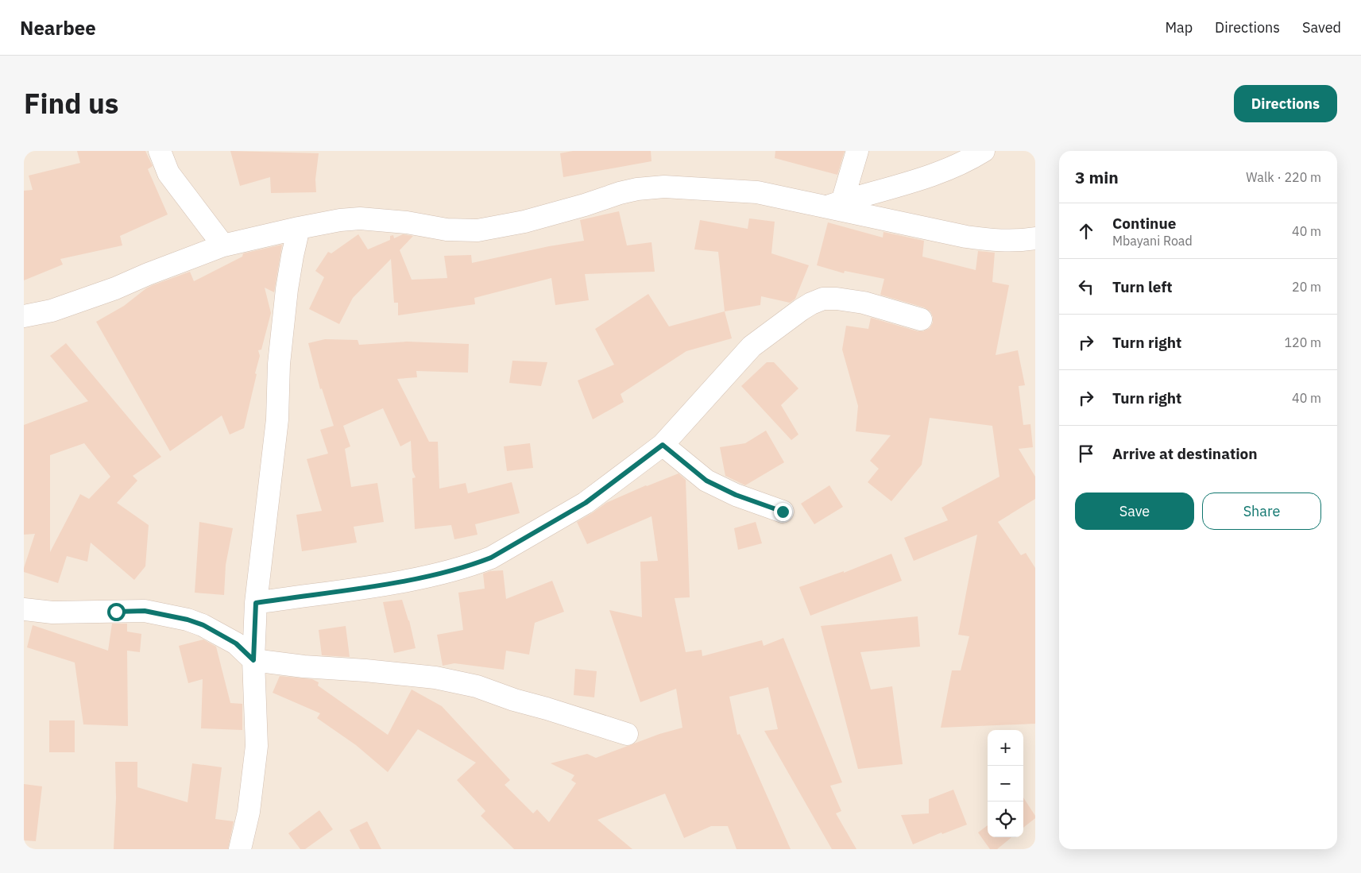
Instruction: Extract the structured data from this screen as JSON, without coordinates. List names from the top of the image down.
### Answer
{
  "page": {
    "header": "Nearbee",
    "nav": ["Map", "Directions", "Saved"],
    "title": "Find us",
    "buttons": [
      "Directions",
      ["Save", "Share"]
    ],
    "heading": ["3 min", "Walk · 220 m"],
    "list": [
      ["Continue", "Mbayani Road", "40 m"],
      ["Turn left", "20 m"],
      ["Turn right", "120 m"],
      ["Turn right", "40 m"],
      "Arrive at destination"
    ],
    "map_buttons": ["+", "−"]
  }
}
